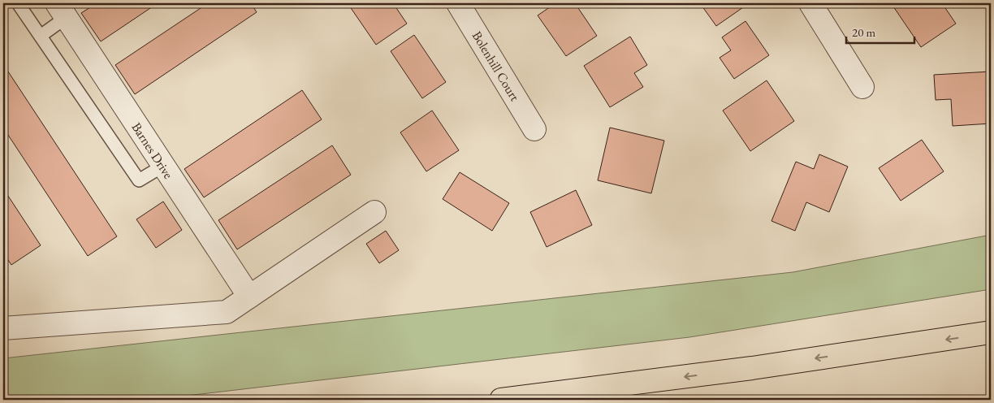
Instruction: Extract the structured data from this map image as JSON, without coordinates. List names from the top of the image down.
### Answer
{
  "streets": {
    "street": ["Bolenhill Court", "Barnes Drive"]
  },
  "scale_bar": "20 m"
}
